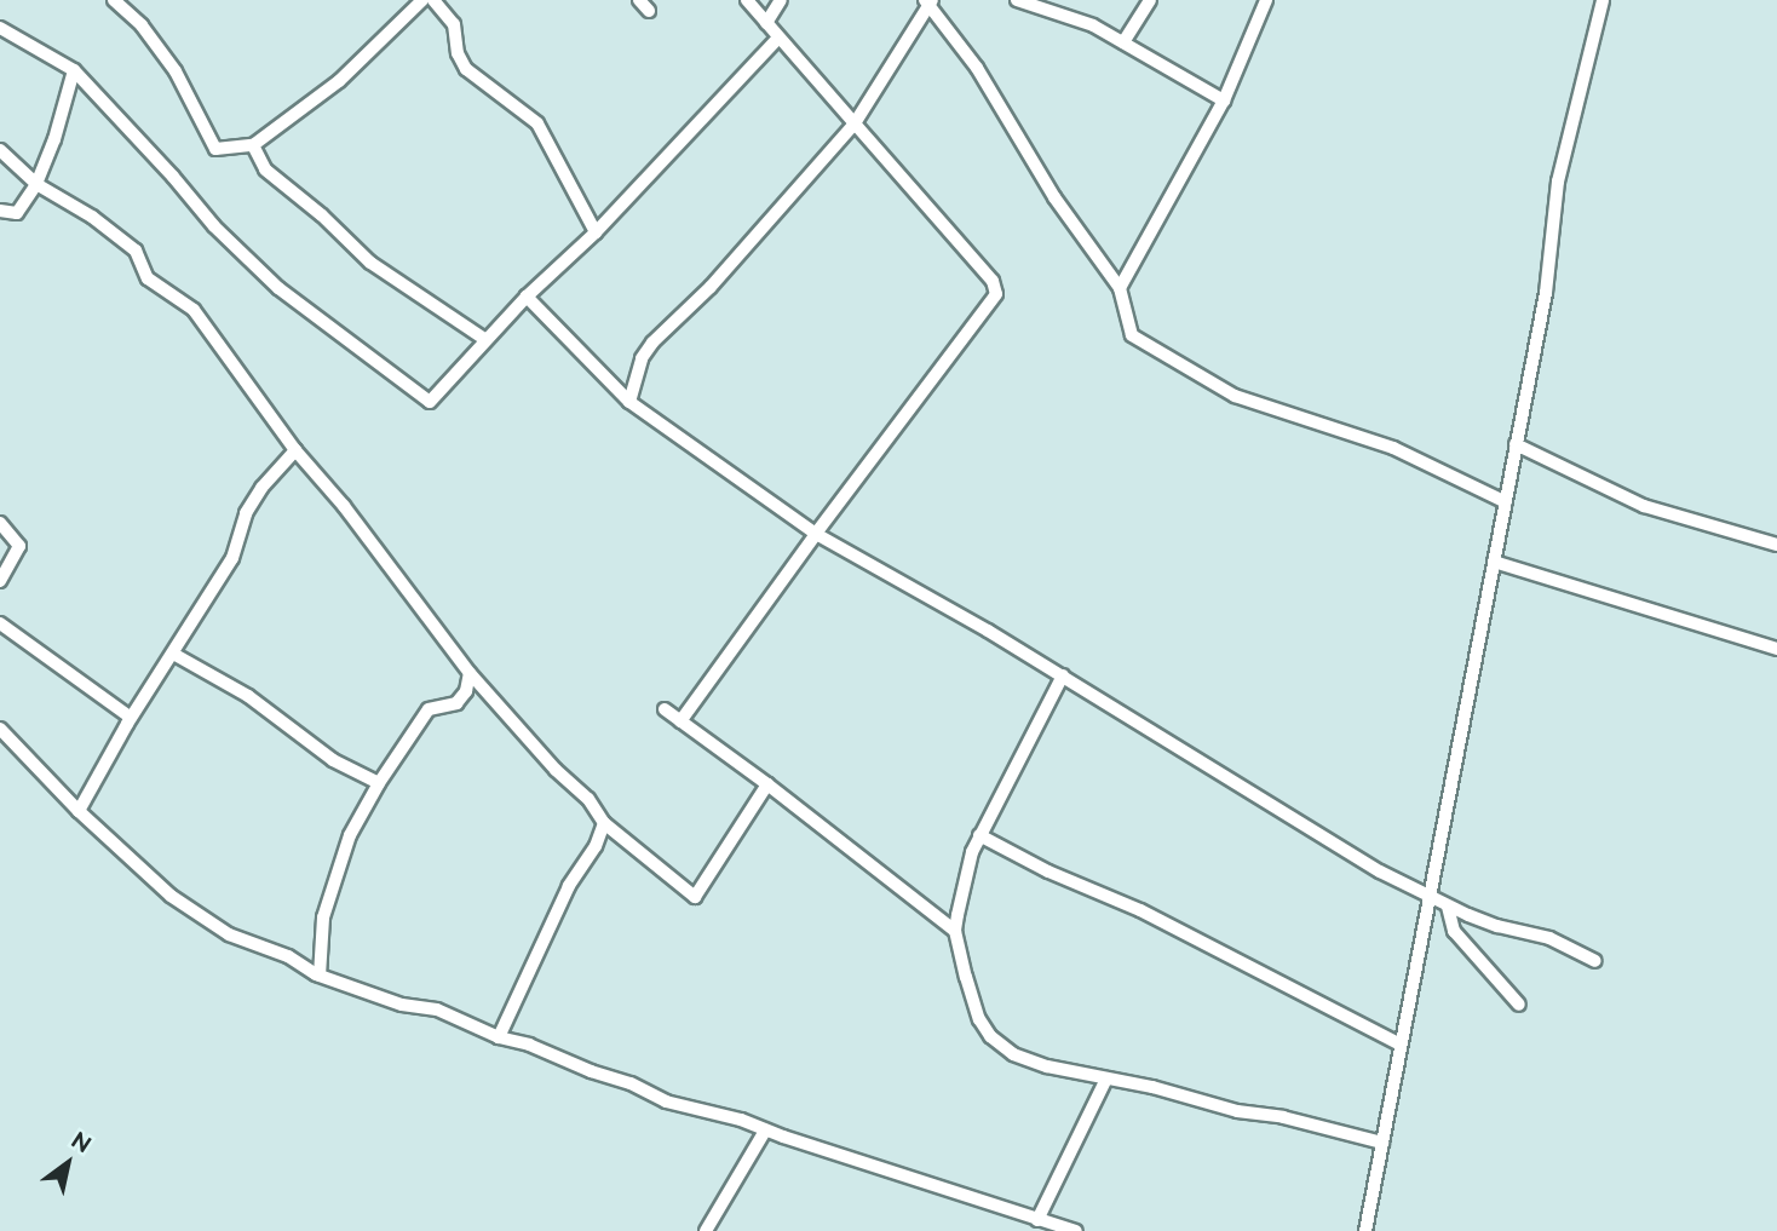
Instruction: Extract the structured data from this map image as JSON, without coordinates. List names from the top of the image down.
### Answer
{
  "north": "top right"
}
